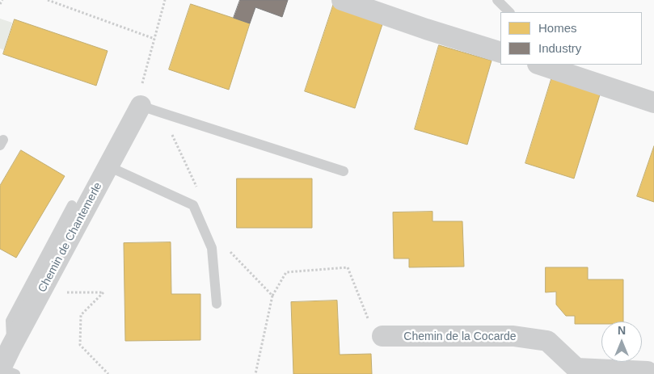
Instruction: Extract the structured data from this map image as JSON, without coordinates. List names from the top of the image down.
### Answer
{
  "streets": {
    "street": ["Chemin de Chantemerle", "Chemin de la Cocarde"]
  },
  "legend": ["Homes", "Industry"],
  "north": "top"
}
